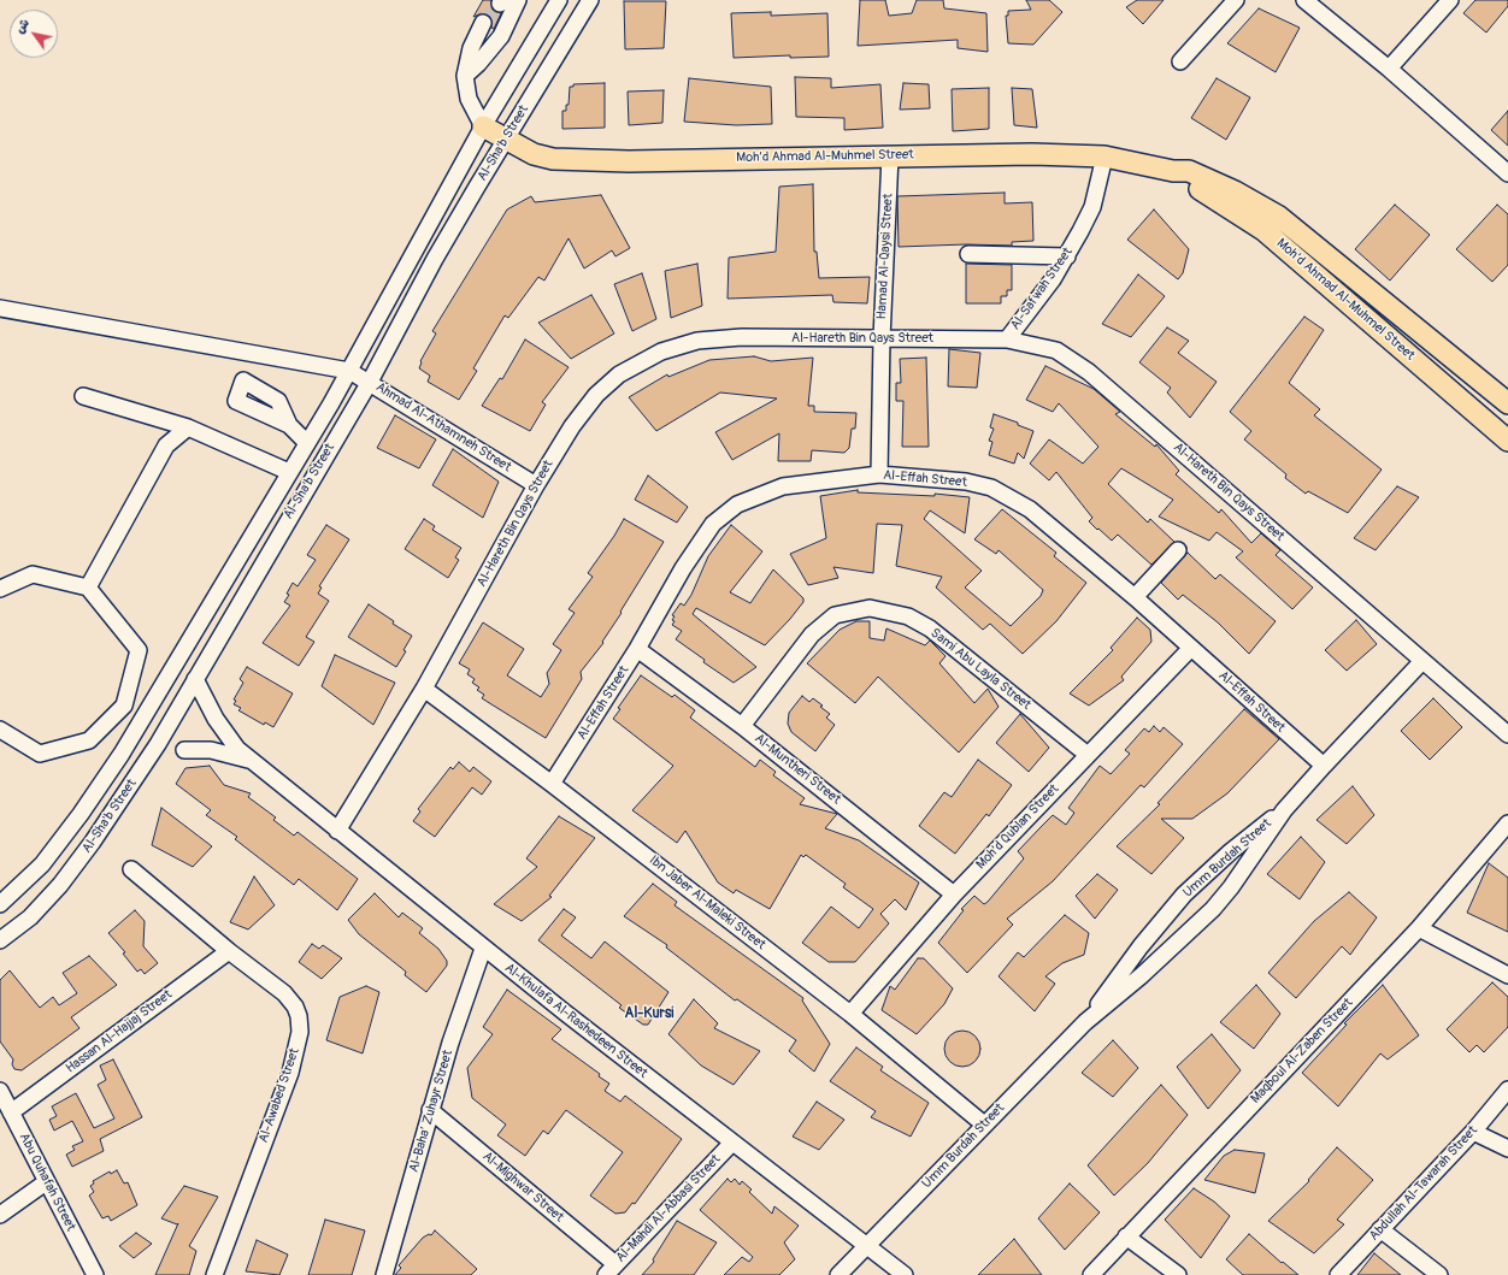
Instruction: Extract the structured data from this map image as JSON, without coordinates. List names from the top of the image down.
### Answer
{
  "streets": {
    "main road": ["Moh’d Ahmad Al-Muhmel Street"],
    "street": [
      "Al-Sha'b Street",
      "Hamad Al-Qaysi Street",
      "Al-Safwah Street",
      "Al-Hareth Bin Qays Street",
      "Ahmad Al-Athamneh Street",
      "Al-Effah Street",
      "Sami Abu Layla Street",
      "Al-Muntheri Street",
      "Moh’d Qublan Street",
      "Umm Burdah Street",
      "Ibn Jaber Al-Maleki Street",
      "Al-Khulafa Al-Rashedeen Street",
      "Hassan Al-Hajjaj Street",
      "Maqboul Al-Zaben Street",
      "Al-Awabed Street",
      "Al-Baha’ Zuhayr Street",
      "Abu Quhafah Street",
      "Abdullah Al-Tawarah Street",
      "Al-Mighwar Street",
      "Al-Mahdi Al-Abbasi Street"
    ]
  },
  "crossings": [
    ["Al-Sha'b Street", "Moh’d Ahmad Al-Muhmel Street"],
    ["Al-Sha'b Street", "Ahmad Al-Athamneh Street"],
    ["Al-Sha'b Street", "Al-Khulafa Al-Rashedeen Street"],
    ["Moh’d Ahmad Al-Muhmel Street", "Hamad Al-Qaysi Street"],
    ["Moh’d Ahmad Al-Muhmel Street", "Al-Safwah Street"],
    ["Hamad Al-Qaysi Street", "Al-Hareth Bin Qays Street"],
    ["Hamad Al-Qaysi Street", "Al-Effah Street"],
    ["Al-Safwah Street", "Al-Hareth Bin Qays Street"],
    ["Al-Hareth Bin Qays Street", "Ahmad Al-Athamneh Street"],
    ["Al-Hareth Bin Qays Street", "Umm Burdah Street"],
    ["Al-Hareth Bin Qays Street", "Ibn Jaber Al-Maleki Street"],
    ["Al-Hareth Bin Qays Street", "Al-Khulafa Al-Rashedeen Street"],
    ["Al-Effah Street", "Al-Muntheri Street"],
    ["Al-Effah Street", "Moh’d Qublan Street"],
    ["Al-Effah Street", "Umm Burdah Street"],
    ["Al-Effah Street", "Ibn Jaber Al-Maleki Street"],
    ["Sami Abu Layla Street", "Al-Muntheri Street"],
    ["Sami Abu Layla Street", "Moh’d Qublan Street"],
    ["Al-Muntheri Street", "Moh’d Qublan Street"],
    ["Moh’d Qublan Street", "Ibn Jaber Al-Maleki Street"],
    ["Umm Burdah Street", "Ibn Jaber Al-Maleki Street"],
    ["Umm Burdah Street", "Al-Khulafa Al-Rashedeen Street"],
    ["Al-Khulafa Al-Rashedeen Street", "Al-Baha’ Zuhayr Street"],
    ["Al-Khulafa Al-Rashedeen Street", "Al-Mahdi Al-Abbasi Street"],
    ["Hassan Al-Hajjaj Street", "Al-Awabed Street"],
    ["Hassan Al-Hajjaj Street", "Abu Quhafah Street"],
    ["Al-Baha’ Zuhayr Street", "Al-Mighwar Street"],
    ["Al-Mighwar Street", "Al-Mahdi Al-Abbasi Street"]
  ],
  "districts": ["Al-Kursi"],
  "north": "top left"
}
